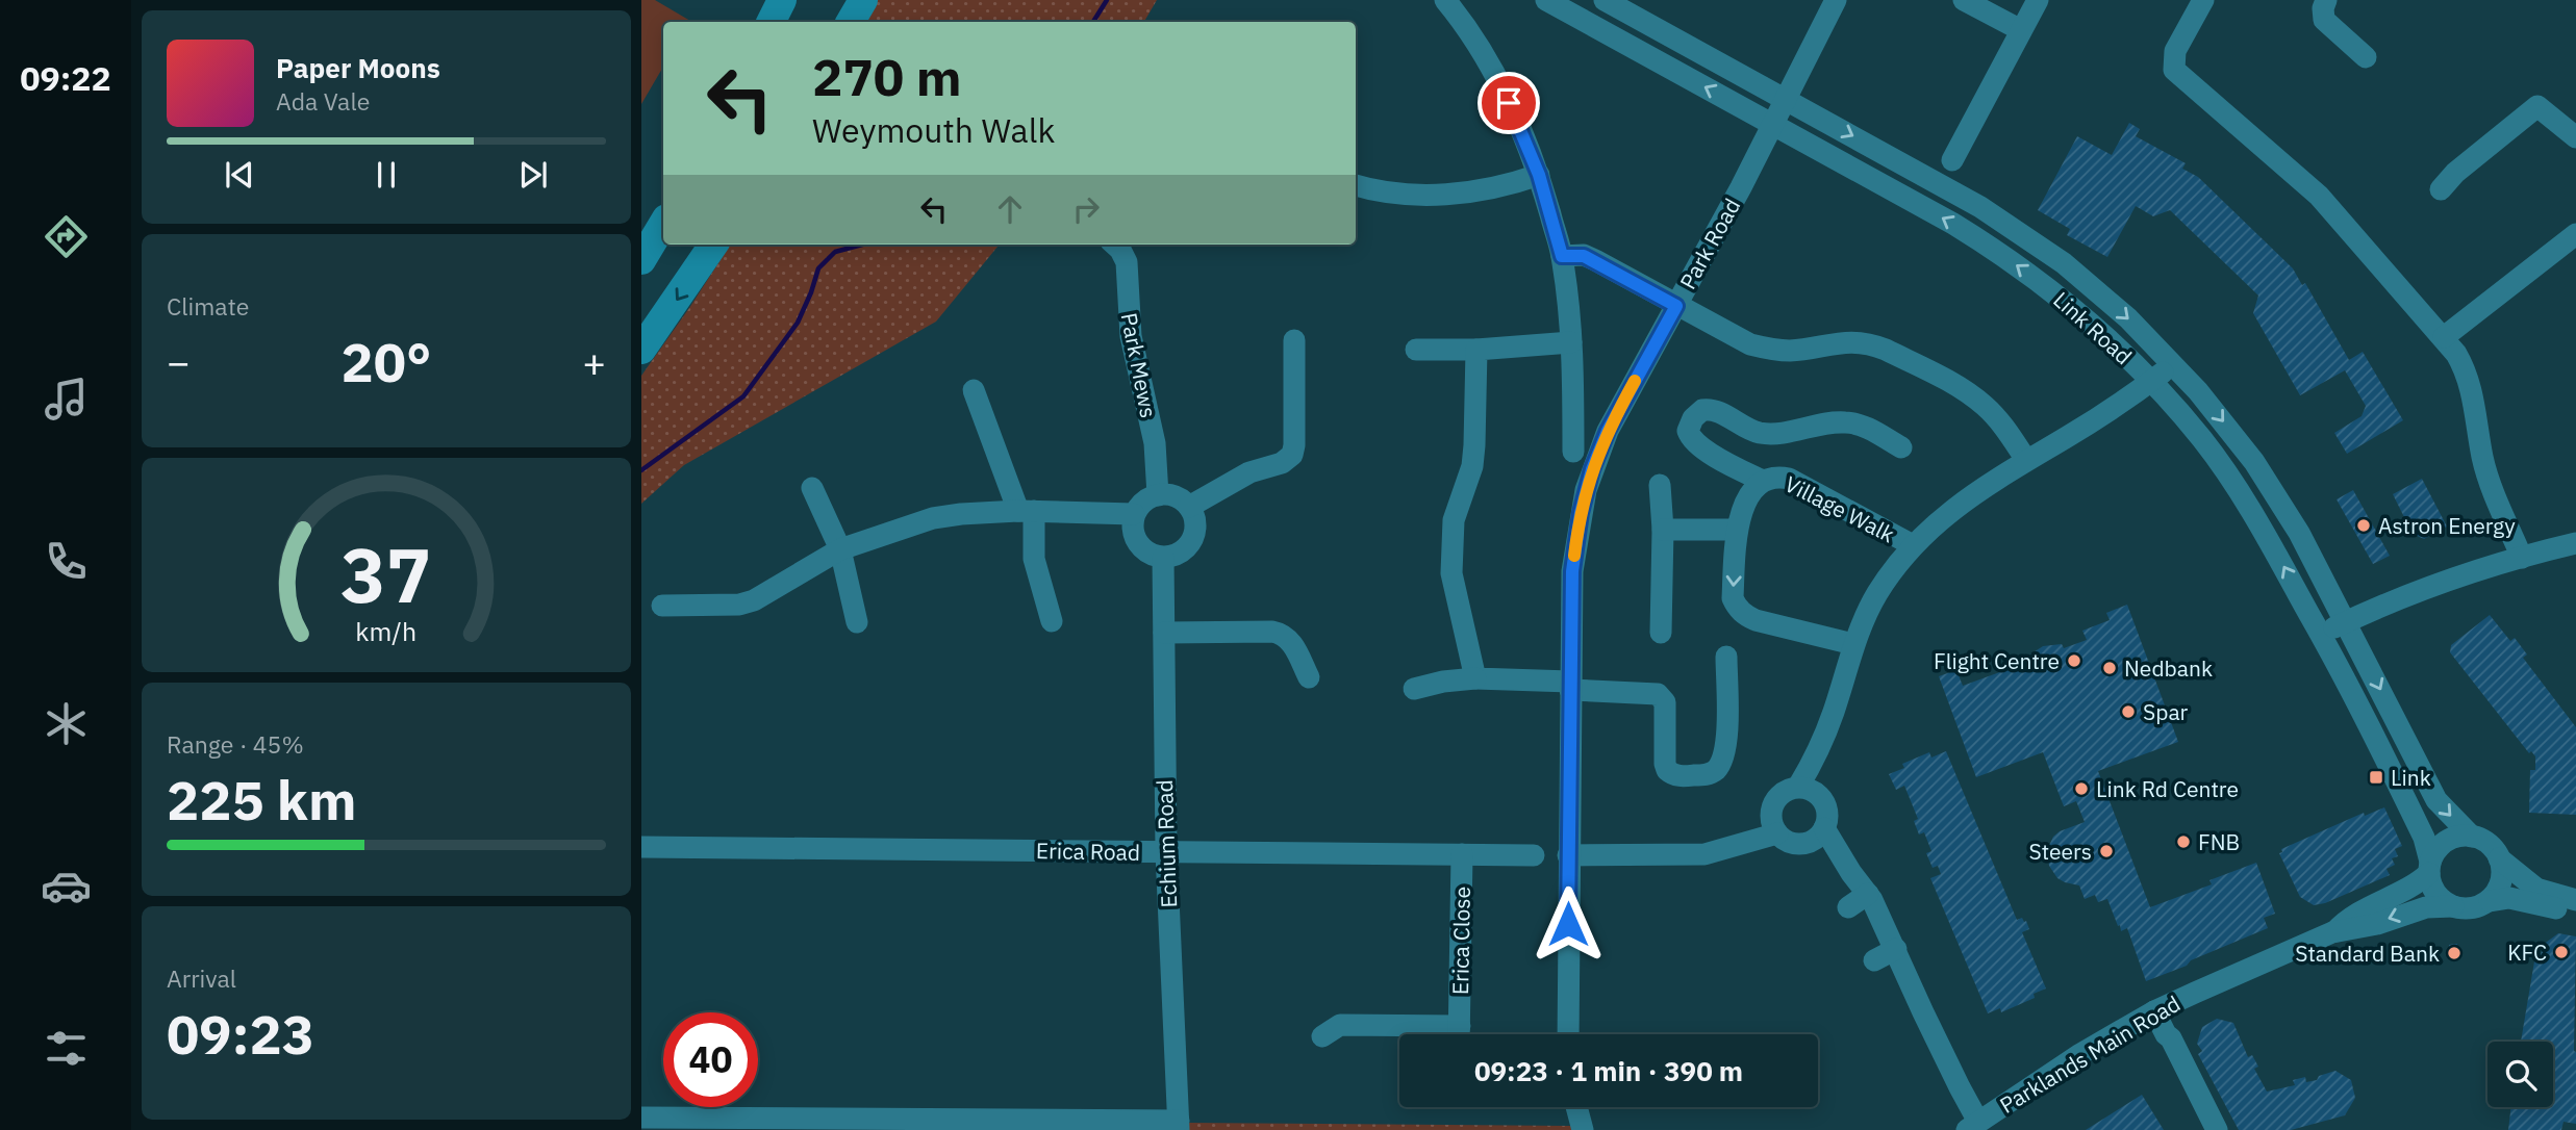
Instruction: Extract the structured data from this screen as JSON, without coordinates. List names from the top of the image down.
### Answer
{
  "streets": {
    "street": [
      "Park Road",
      "Link Road",
      "Park Mews",
      "Village Walk",
      "Echium Road",
      "Erica Road",
      "Erica Close",
      "Parklands Main Road"
    ]
  },
  "crossings": [
    ["Park Road", "Link Road"],
    ["Link Road", "Village Walk"],
    ["Link Road", "Parklands Main Road"],
    ["Park Mews", "Echium Road"],
    ["Echium Road", "Erica Road"],
    ["Erica Road", "Erica Close"]
  ],
  "places": {
    "other": [
      "Astron Energy",
      "Flight Centre",
      "Nedbank",
      "Spar",
      "Link Rd Centre",
      "FNB",
      "Steers",
      "KFC",
      "Standard Bank"
    ],
    "transit": ["Link"]
  },
  "page": {
    "tabs": "09:22",
    "turn": ["270 m", "Weymouth Walk"],
    "song": ["Paper Moons", "Ada Vale"],
    "tile": [
      "Climate",
      ["Range · 45%", "225 km"],
      ["Arrival", "09:23"]
    ],
    "heat": ["−", "20°", "+"],
    "limit": "40",
    "trip": "09:23 · 1 min · 390 m",
    "gauge": ["37", "km/h"]
  }
}
